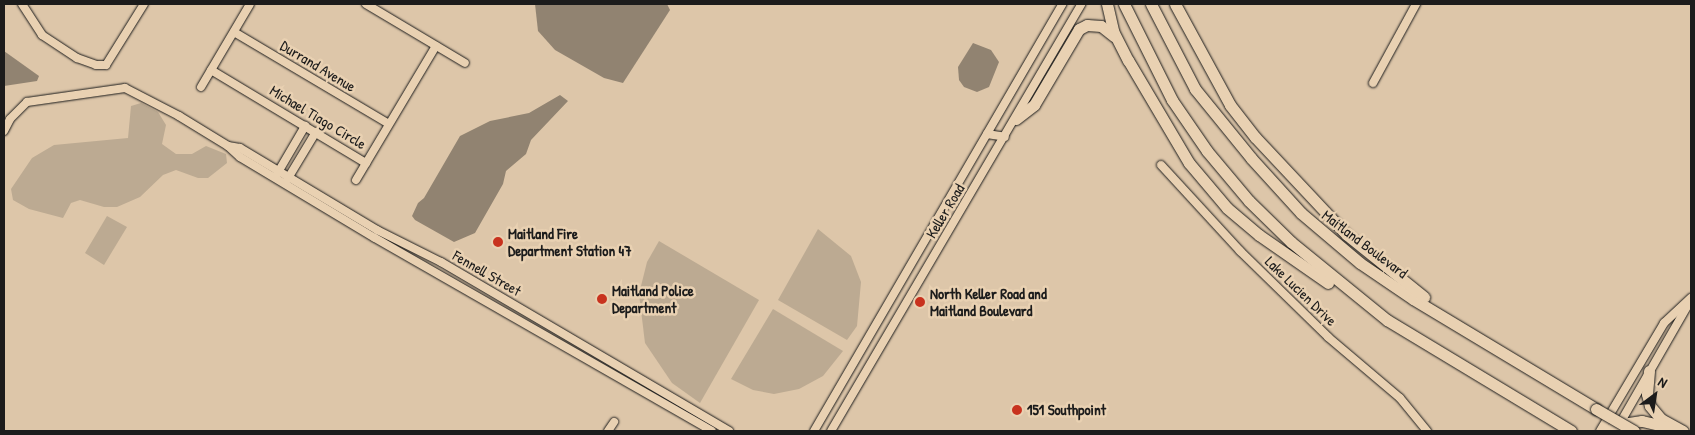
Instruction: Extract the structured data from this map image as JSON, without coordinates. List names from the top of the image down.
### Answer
{
  "streets": {
    "highway": ["Maitland Boulevard"],
    "street": [
      "Durrand Avenue",
      "Michael Tiago Circle",
      "Keller Road",
      "Fennell Street",
      "Lake Lucien Drive"
    ]
  },
  "crossings": [
    ["Durrand Avenue", "Michael Tiago Circle"]
  ],
  "places": [
    "Maitland Fire Department Station 47",
    "Maitland Police Department",
    "North Keller Road and Maitland Boulevard",
    "151 Southpoint"
  ],
  "north": "top right"
}
